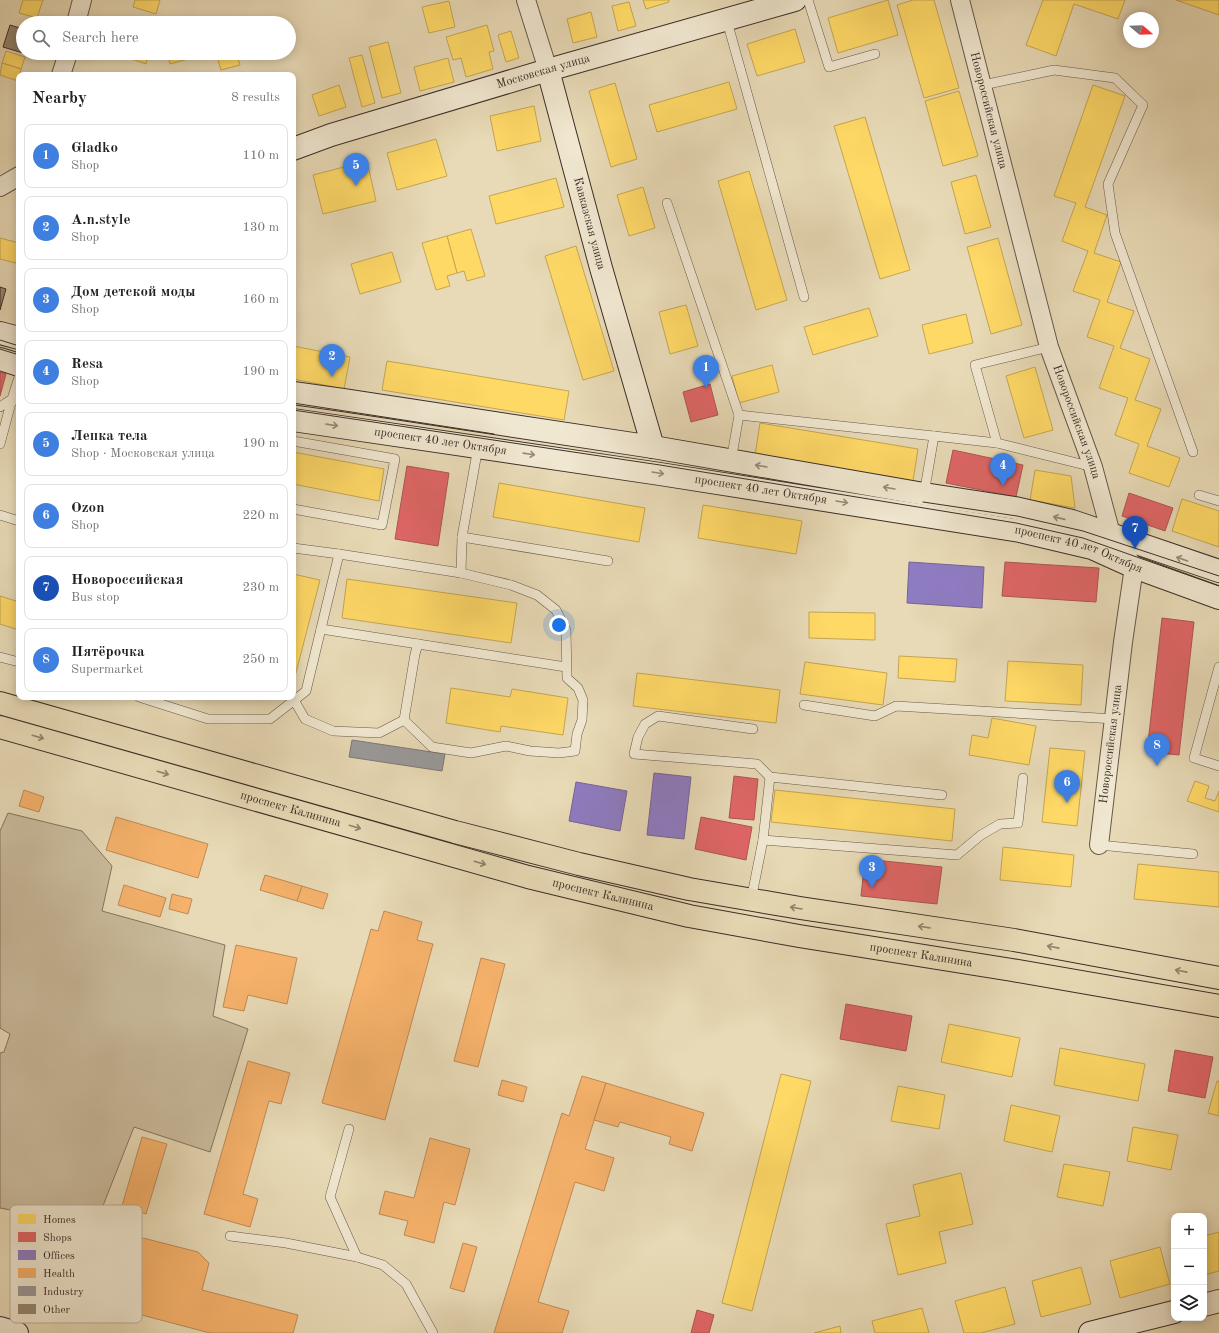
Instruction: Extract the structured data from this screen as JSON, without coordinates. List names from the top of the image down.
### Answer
{
  "streets": {
    "main road": ["проспект Калинина"],
    "street": [
      "Московская улица",
      "Новороссийская улица",
      "Кавказская улица",
      "проспект 40 лет Октября"
    ]
  },
  "crossings": [
    ["Московская улица", "Кавказская улица"],
    ["Новороссийская улица", "проспект 40 лет Октября"],
    ["Кавказская улица", "проспект 40 лет Октября"]
  ],
  "legend": [
    "Homes",
    "Shops",
    "Offices",
    "Health",
    "Industry",
    "Other"
  ],
  "north": "right",
  "page": {
    "search": "Search here",
    "heading": ["Nearby", "8 results"],
    "list": [
      {
        "mark": "1",
        "name": "Gladko",
        "note": "Shop",
        "value": "110 m"
      },
      {
        "mark": "2",
        "name": "A.n.style",
        "note": "Shop",
        "value": "130 m"
      },
      {
        "mark": "3",
        "name": "Дом детской моды",
        "note": "Shop",
        "value": "160 m"
      },
      {
        "mark": "4",
        "name": "Resa",
        "note": "Shop",
        "value": "190 m"
      },
      {
        "mark": "5",
        "name": "Лепка тела",
        "note": "Shop · Московская улица",
        "value": "190 m"
      },
      {
        "mark": "6",
        "name": "Ozon",
        "note": "Shop",
        "value": "220 m"
      },
      {
        "mark": "7",
        "name": "Новороссийская",
        "note": "Bus stop",
        "value": "230 m"
      },
      {
        "mark": "8",
        "name": "Пятёрочка",
        "note": "Supermarket",
        "value": "250 m"
      }
    ],
    "pins": [
      "5",
      "2",
      "1",
      "4",
      "7",
      "8",
      "6",
      "3"
    ],
    "map_buttons": ["+", "−"]
  }
}
